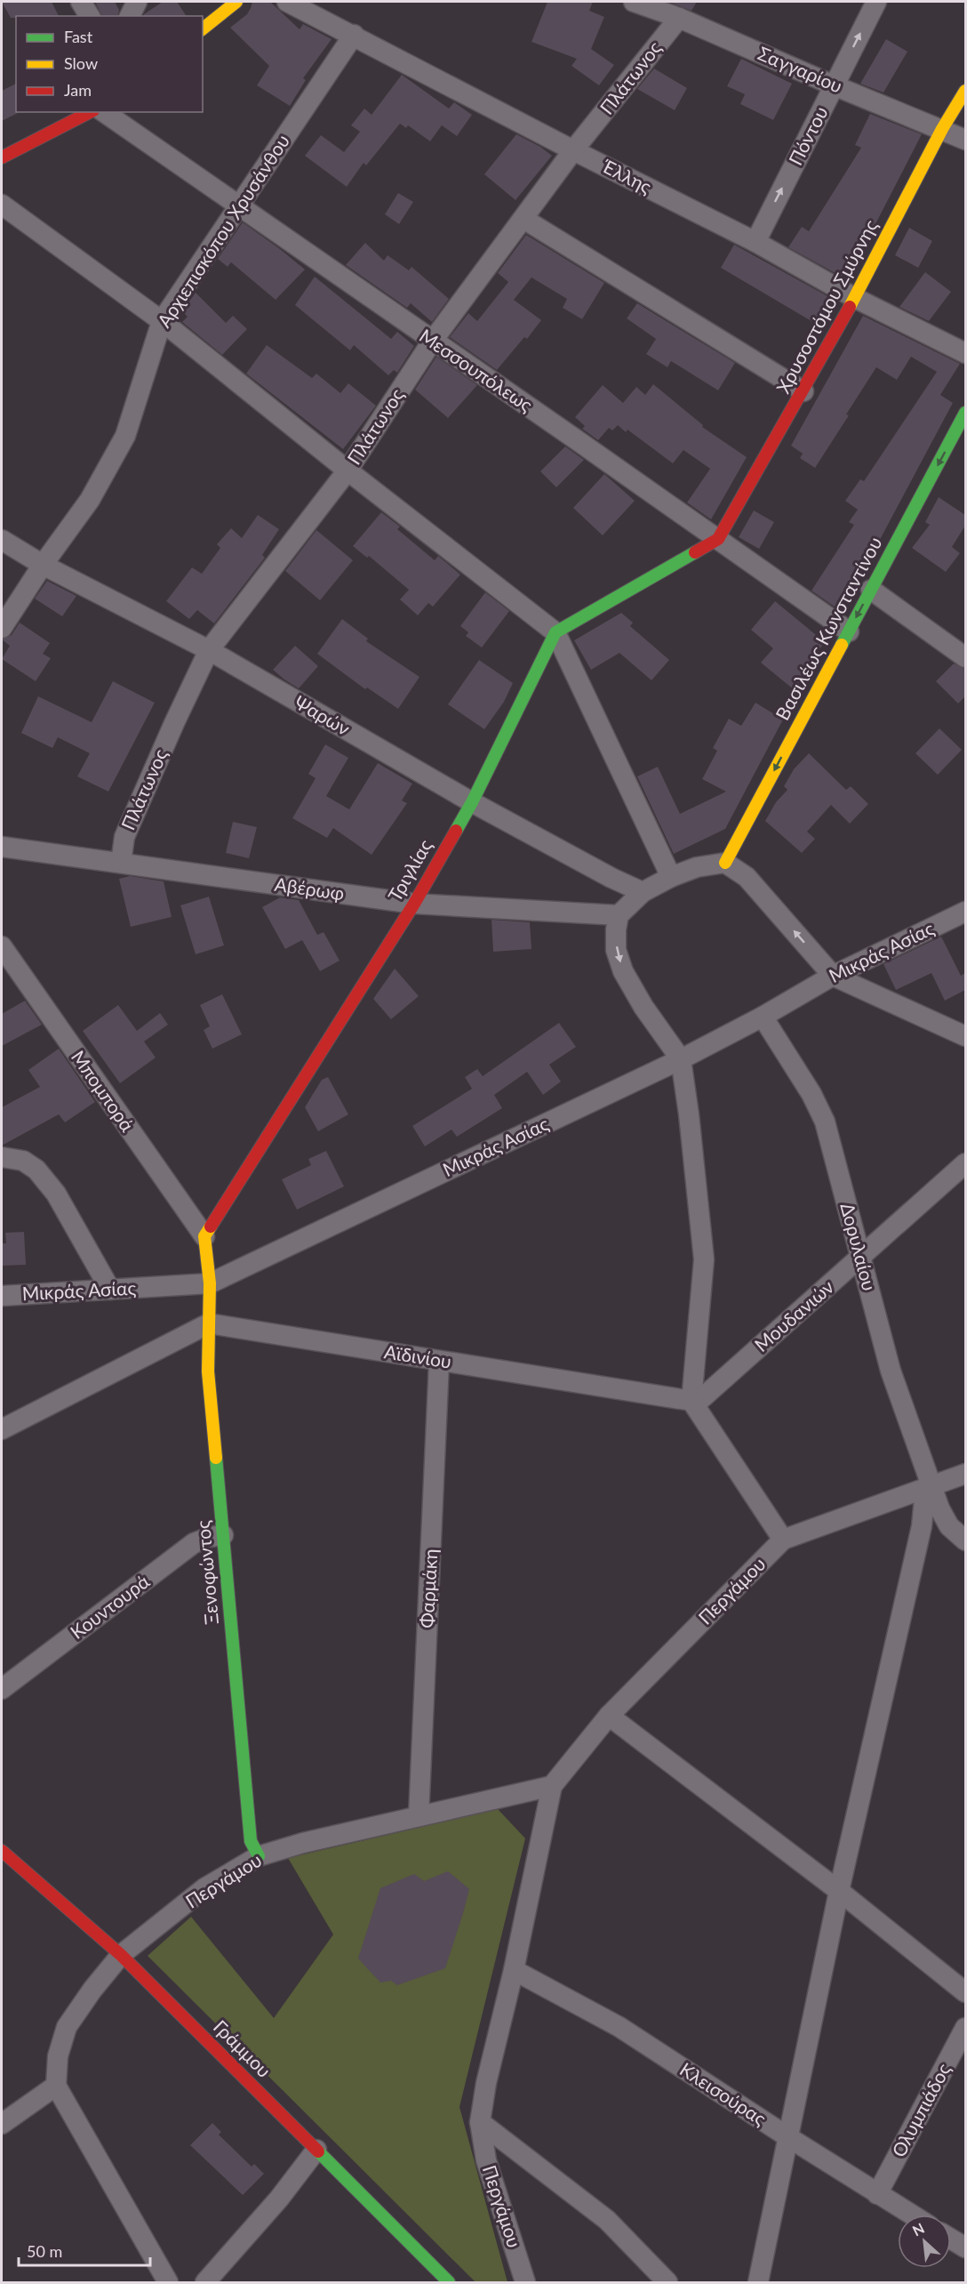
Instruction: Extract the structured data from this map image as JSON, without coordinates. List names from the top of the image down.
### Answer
{
  "streets": {
    "street": [
      "Σαγγαρίου",
      "Πλάτωνος",
      "Πόντου",
      "Έλλης",
      "Αρχιεπισκόπου Χρυσάνθου",
      "Χρυσοστόμου Σμύρνης",
      "Μεσσουπόλεως",
      "Βασιλέως Κωνσταντίνου",
      "Ψαρών",
      "Τριγλίας",
      "Αβέρωφ",
      "Μικράς Ασίας",
      "Μπομπορά",
      "Δορυλαίου",
      "Μουδανιών",
      "Αϊδινίου",
      "Ξενοφώντος",
      "Φαρμάκη",
      "Περγάμου",
      "Κουντουρά",
      "Γράμμου",
      "Κλεισούρας",
      "Ολυμπιάδος"
    ]
  },
  "crossings": [
    ["Σαγγαρίου", "Πλάτωνος"],
    ["Σαγγαρίου", "Πόντου"],
    ["Σαγγαρίου", "Χρυσοστόμου Σμύρνης"],
    ["Πλάτωνος", "Έλλης"],
    ["Πλάτωνος", "Μεσσουπόλεως"],
    ["Πλάτωνος", "Ψαρών"],
    ["Πλάτωνος", "Αβέρωφ"],
    ["Πόντου", "Έλλης"],
    ["Έλλης", "Αρχιεπισκόπου Χρυσάνθου"],
    ["Έλλης", "Χρυσοστόμου Σμύρνης"],
    ["Αρχιεπισκόπου Χρυσάνθου", "Μεσσουπόλεως"],
    ["Αρχιεπισκόπου Χρυσάνθου", "Ψαρών"],
    ["Χρυσοστόμου Σμύρνης", "Μεσσουπόλεως"],
    ["Μεσσουπόλεως", "Βασιλέως Κωνσταντίνου"],
    ["Ψαρών", "Τριγλίας"],
    ["Τριγλίας", "Αβέρωφ"],
    ["Τριγλίας", "Μπομπορά"],
    ["Μικράς Ασίας", "Δορυλαίου"],
    ["Μικράς Ασίας", "Ξενοφώντος"],
    ["Δορυλαίου", "Μουδανιών"],
    ["Δορυλαίου", "Περγάμου"],
    ["Μουδανιών", "Αϊδινίου"],
    ["Αϊδινίου", "Ξενοφώντος"],
    ["Αϊδινίου", "Φαρμάκη"],
    ["Ξενοφώντος", "Περγάμου"],
    ["Ξενοφώντος", "Κουντουρά"],
    ["Φαρμάκη", "Περγάμου"],
    ["Περγάμου", "Γράμμου"],
    ["Περγάμου", "Κλεισούρας"],
    ["Κλεισούρας", "Ολυμπιάδος"]
  ],
  "one_way": ["Πόντου", "Βασιλέως Κωνσταντίνου"],
  "legend": ["Fast", "Slow", "Jam"],
  "scale_bar": "50 m",
  "north": "top left"
}
